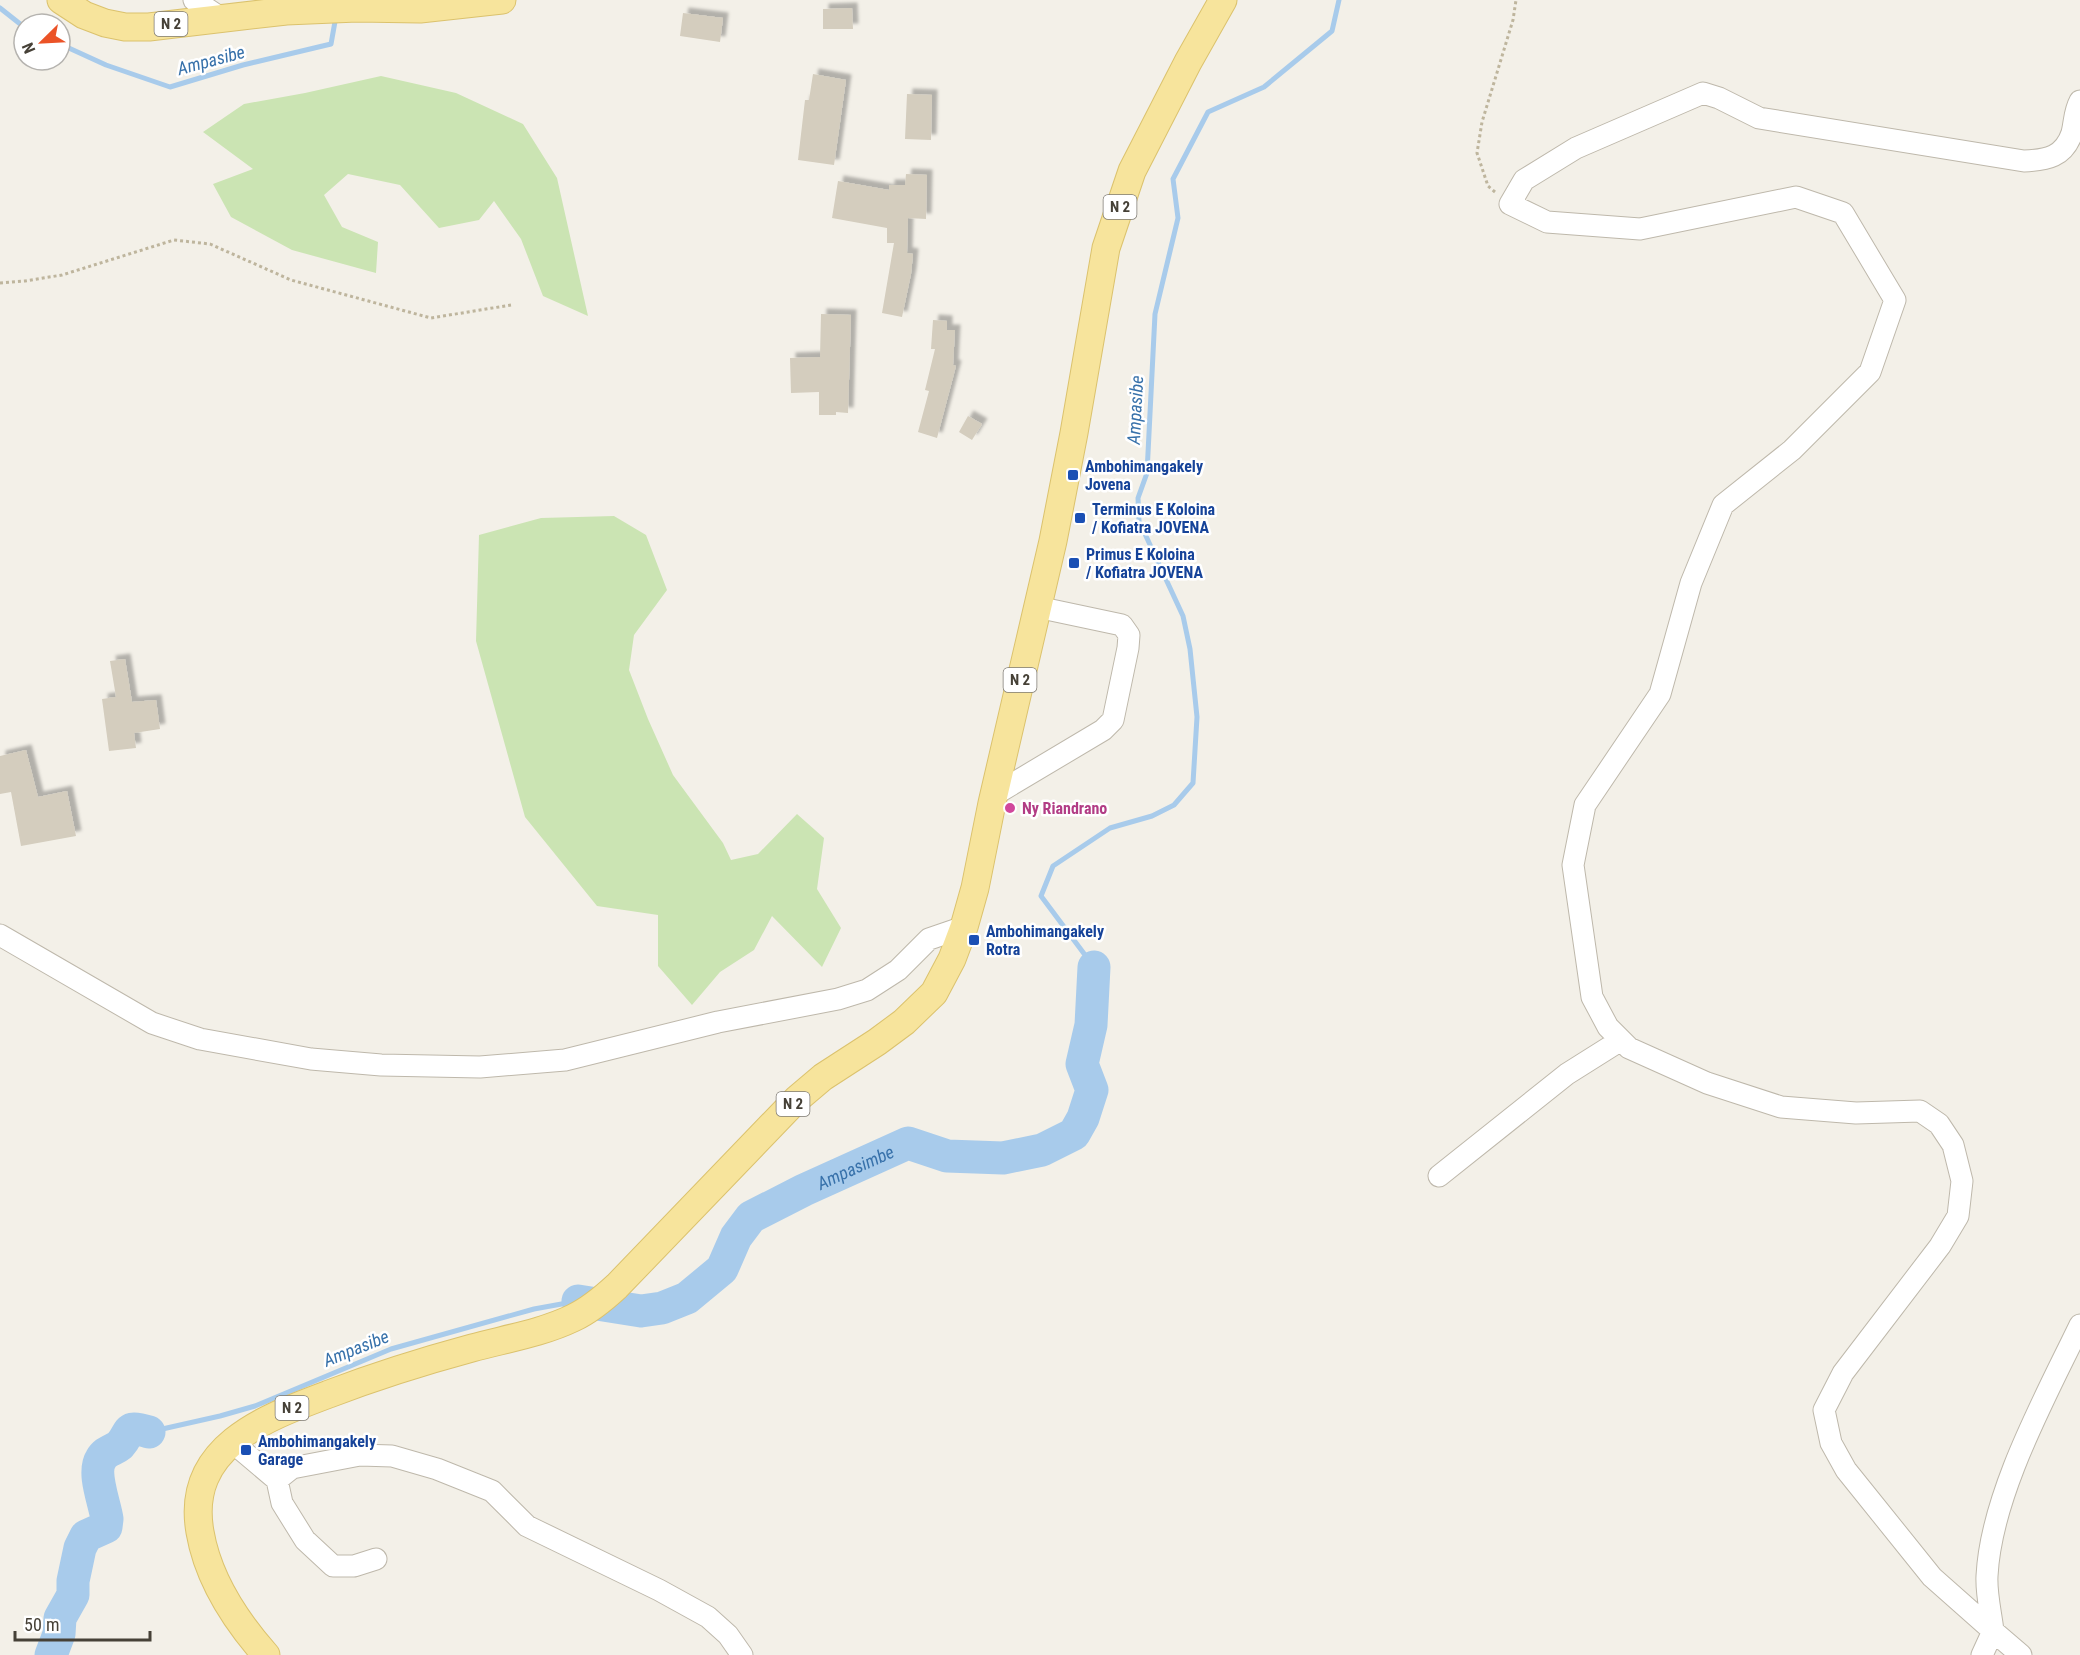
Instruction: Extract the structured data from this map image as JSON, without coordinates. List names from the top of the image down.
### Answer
{
  "streets": {
    "main road": ["N 2"]
  },
  "water": ["Ampasibe", "Ampasimbe"],
  "places": {
    "transit": [
      "Ambohimangakely Jovena",
      "Terminus E Koloina / Kofiatra JOVENA",
      "Primus E Koloina / Kofiatra JOVENA",
      "Ambohimangakely Rotra",
      "Ambohimangakely Garage"
    ],
    "other": ["Ny Riandrano"]
  },
  "scale_bar": "50 m",
  "north": "bottom left"
}
